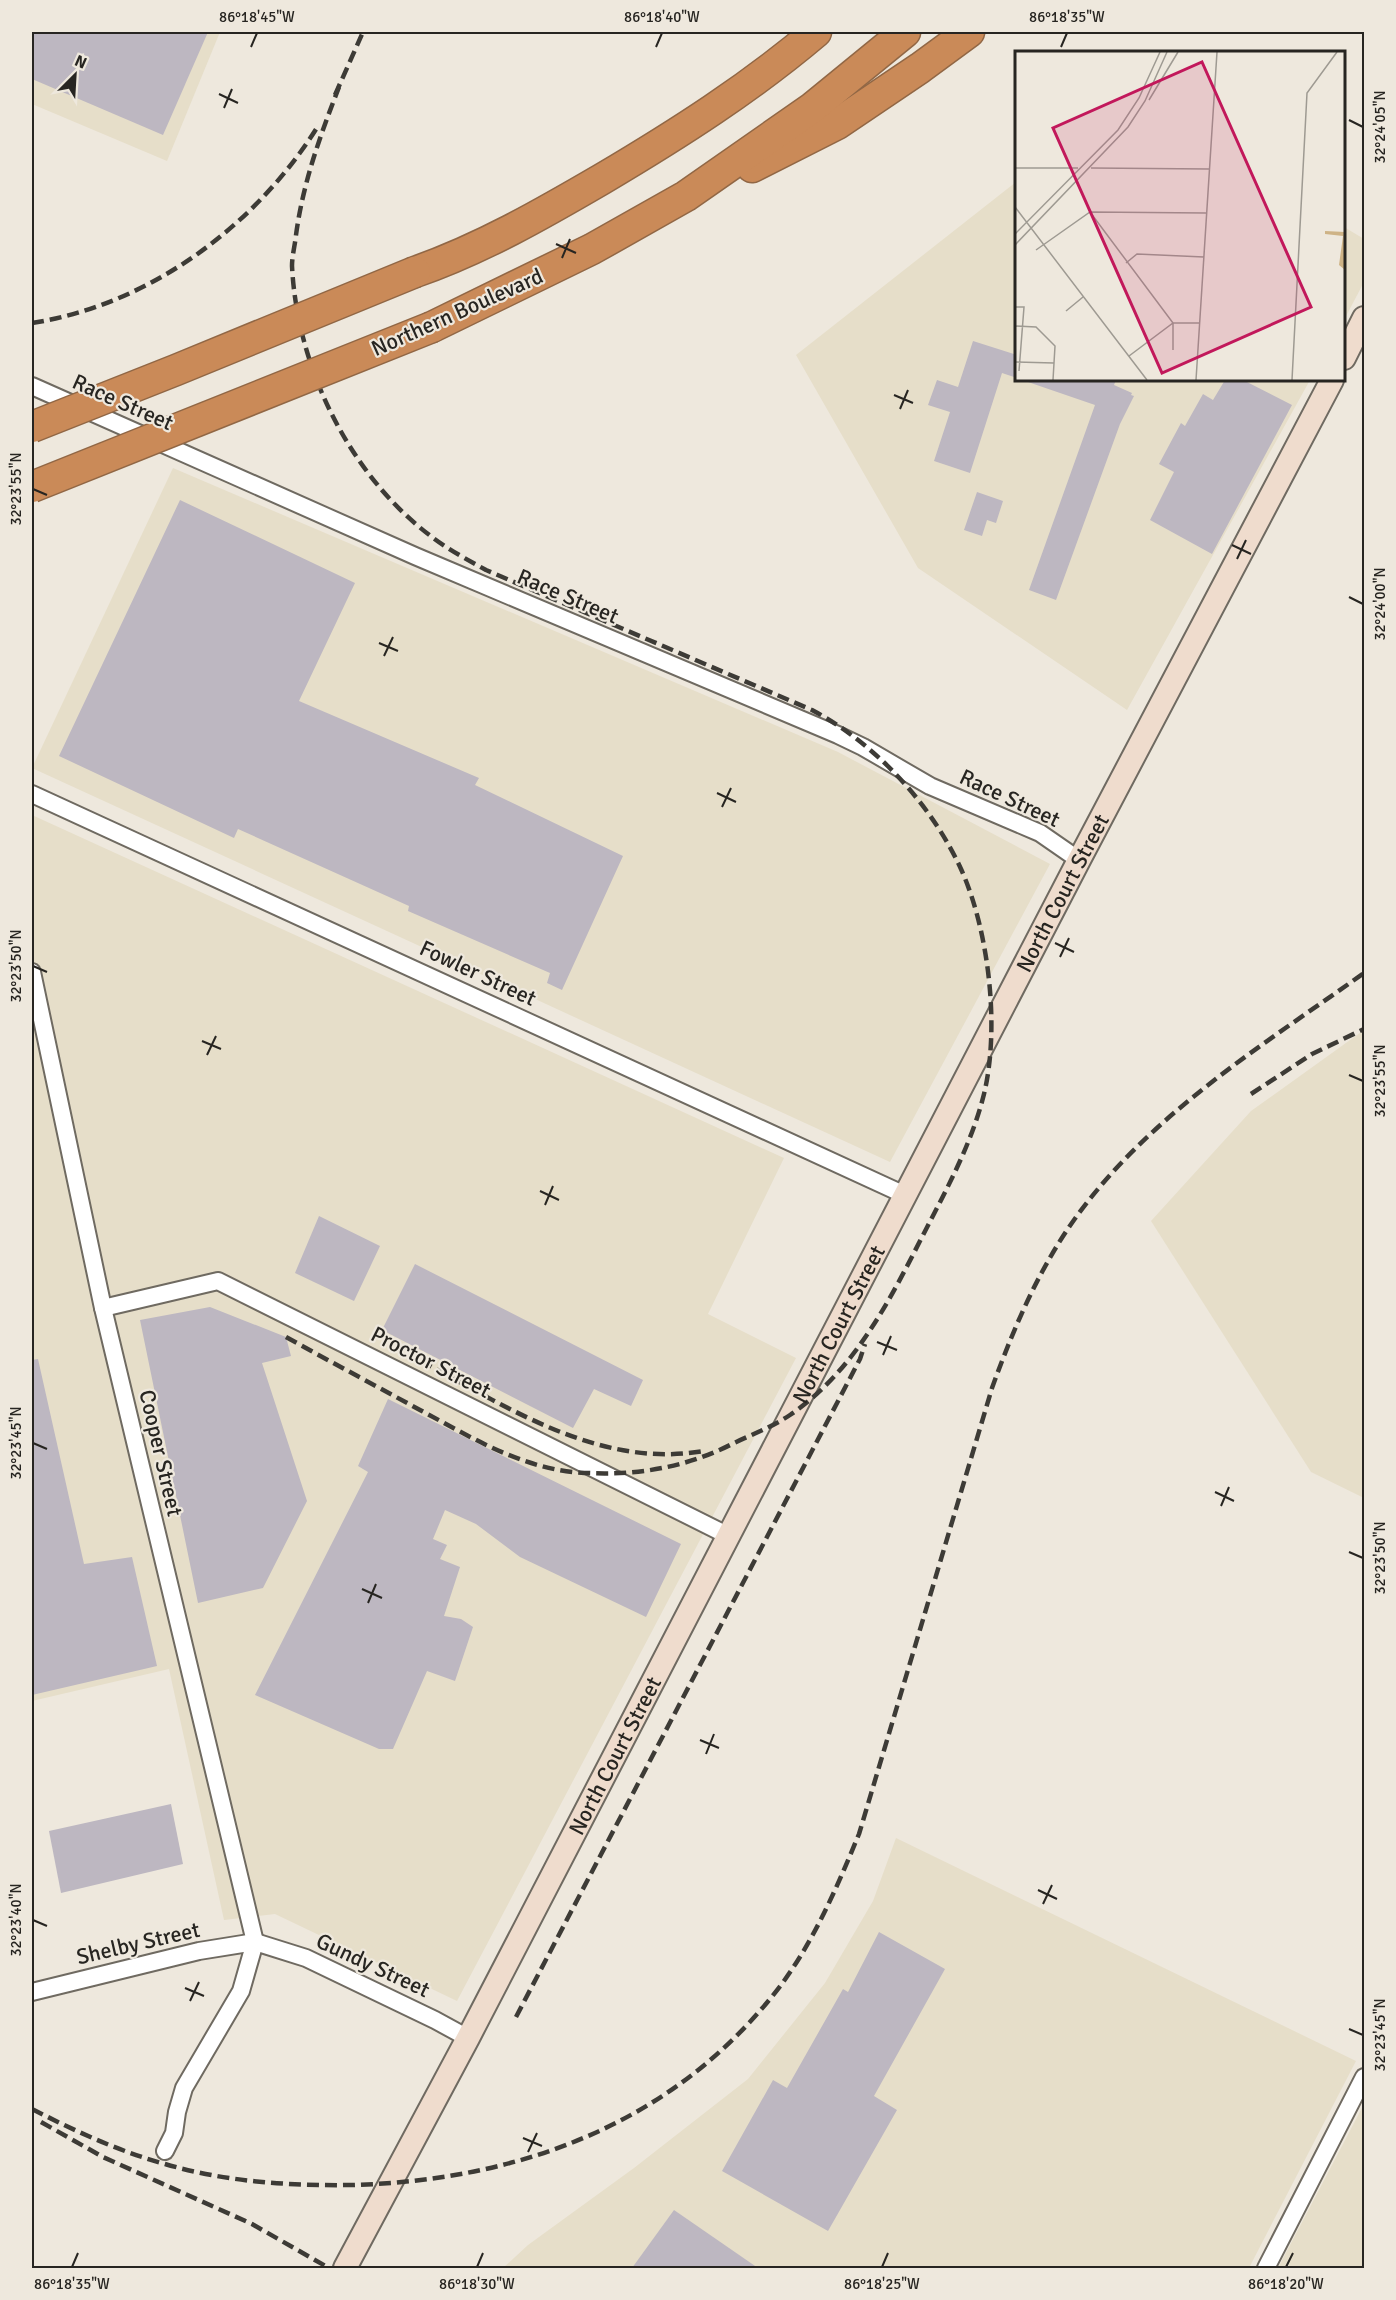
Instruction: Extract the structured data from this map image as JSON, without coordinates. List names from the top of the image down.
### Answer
{
  "streets": {
    "highway": ["Northern Boulevard"],
    "main road": ["North Court Street"],
    "street": [
      "Race Street",
      "Fowler Street",
      "Proctor Street",
      "Cooper Street",
      "Shelby Street",
      "Gundy Street"
    ]
  },
  "crossings": [
    ["Race Street", "North Court Street"],
    ["North Court Street", "Fowler Street"],
    ["North Court Street", "Proctor Street"],
    ["North Court Street", "Gundy Street"],
    ["Proctor Street", "Cooper Street"],
    ["Cooper Street", "Shelby Street"],
    ["Cooper Street", "Gundy Street"],
    ["Shelby Street", "Gundy Street"]
  ],
  "north": "top right",
  "coordinates": [
    "86°18'45\"W",
    "86°18'40\"W",
    "86°18'35\"W",
    "32°24'05\"N",
    "32°23'55\"N",
    "32°24'00\"N",
    "32°23'50\"N",
    "32°23'45\"N",
    "32°23'40\"N",
    "86°18'30\"W",
    "86°18'25\"W",
    "86°18'20\"W"
  ]
}
